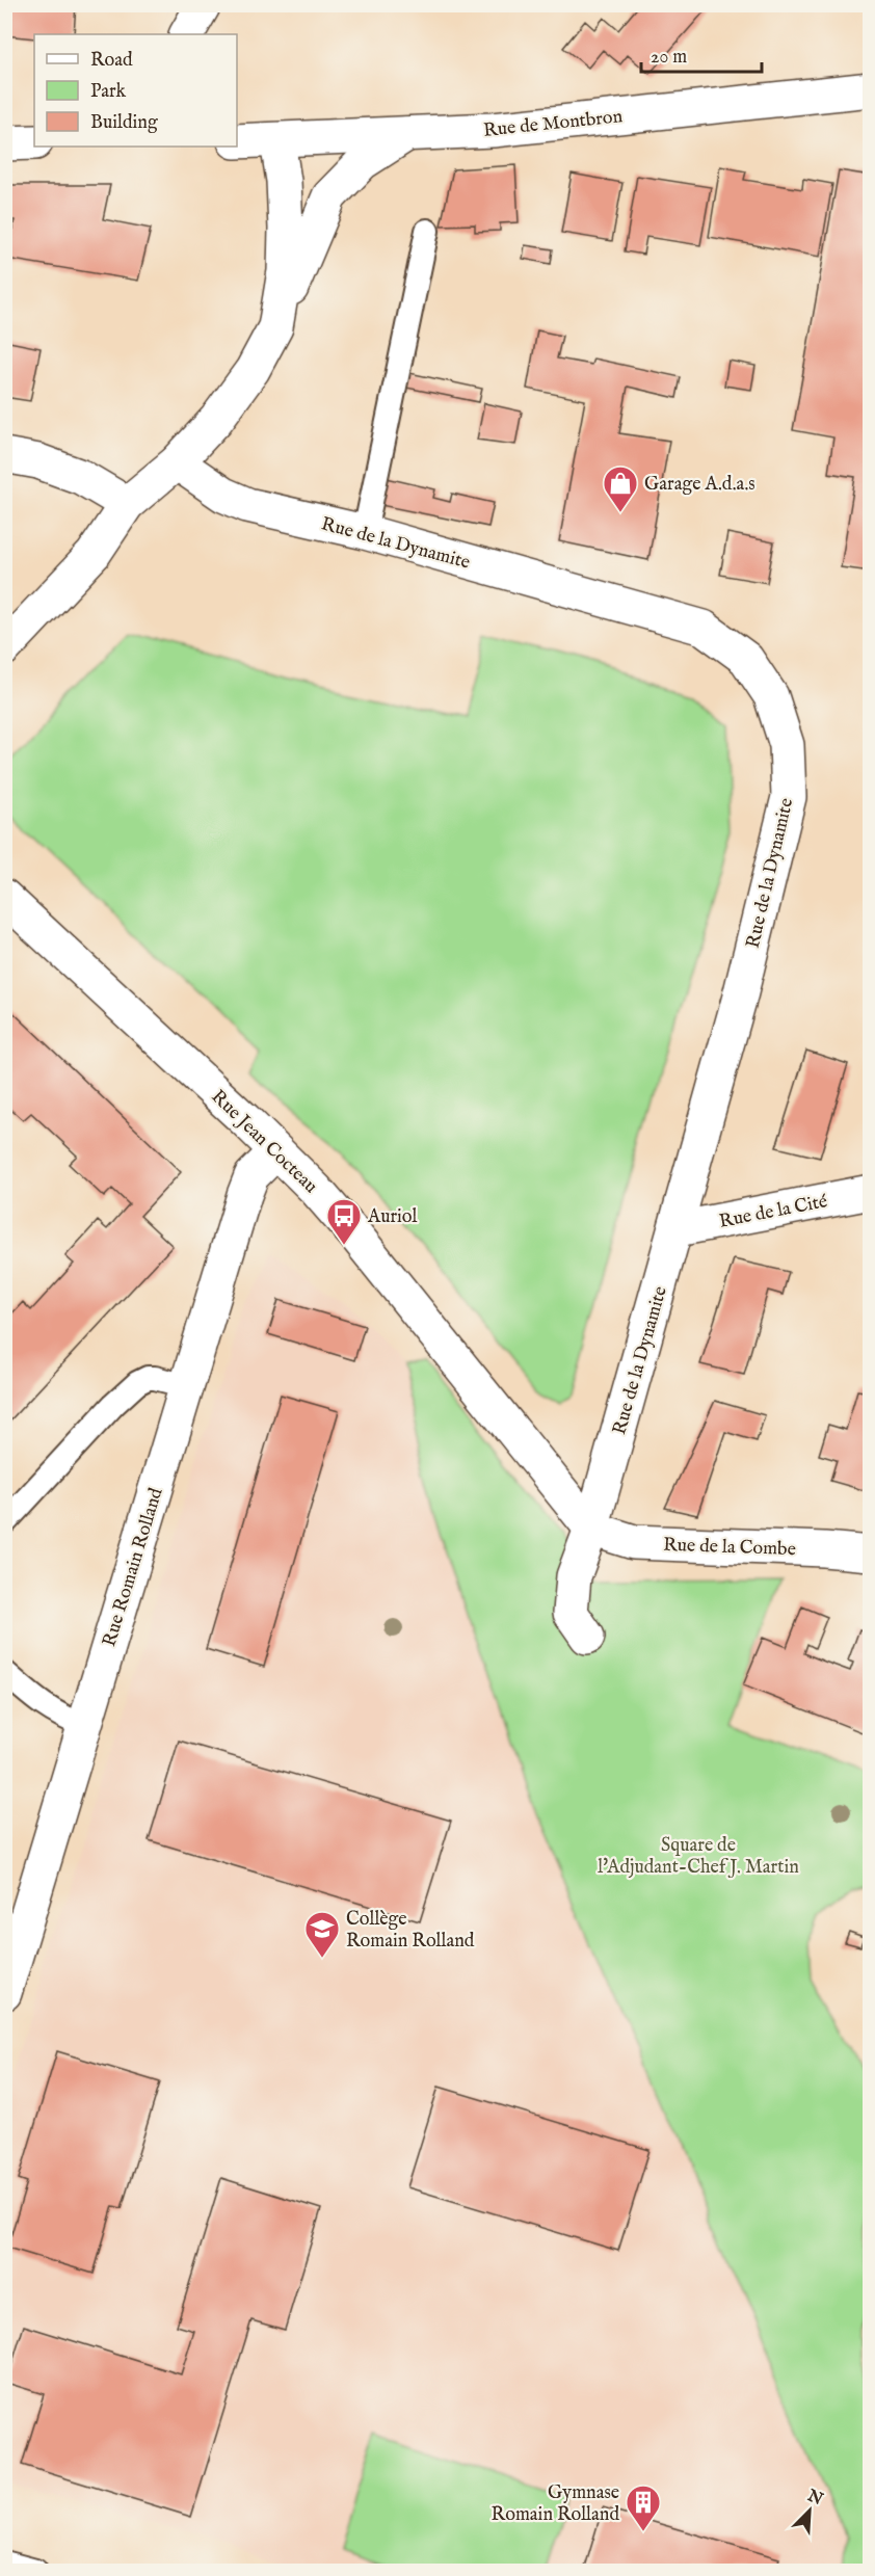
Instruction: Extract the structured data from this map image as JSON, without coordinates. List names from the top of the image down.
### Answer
{
  "streets": {
    "street": [
      "Rue de Montbron",
      "Rue de la Dynamite",
      "Rue Jean Cocteau",
      "Rue de la Cité",
      "Rue de la Combe",
      "Rue Romain Rolland"
    ]
  },
  "crossings": [
    ["Rue de la Dynamite", "Rue Jean Cocteau"],
    ["Rue de la Dynamite", "Rue de la Cité"],
    ["Rue de la Dynamite", "Rue de la Combe"],
    ["Rue Jean Cocteau", "Rue de la Combe"],
    ["Rue Jean Cocteau", "Rue Romain Rolland"]
  ],
  "parks": ["Square de l'Adjudant-Chef J. Martin"],
  "places": {
    "shop": ["Garage A.d.a.s"],
    "bus stop": ["Auriol"],
    "school or university": ["Collège Romain Rolland"],
    "building": ["Gymnase Romain Rolland"]
  },
  "legend": ["Road", "Park", "Building"],
  "scale_bar": "20 m",
  "north": "top right"
}
